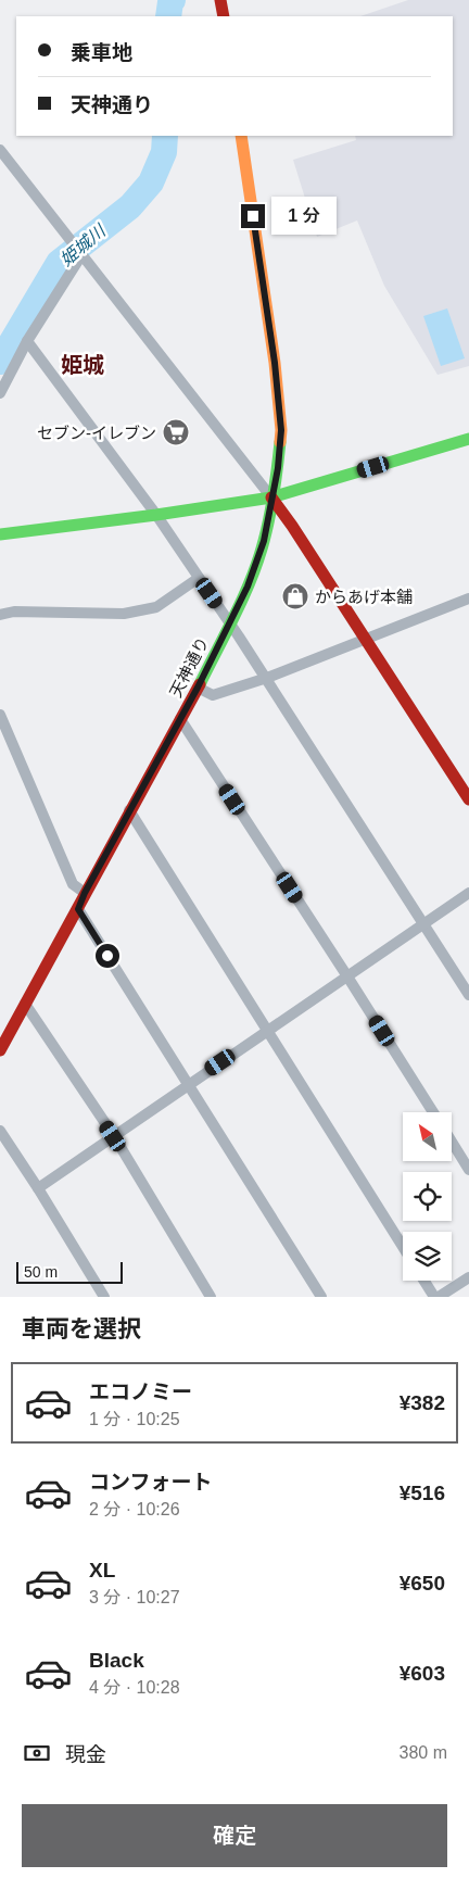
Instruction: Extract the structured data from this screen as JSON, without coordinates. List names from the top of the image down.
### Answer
{
  "streets": {
    "street": ["天神通り"]
  },
  "districts": ["姫城"],
  "water": ["姫城川"],
  "places": {
    "supermarket": ["セブン-イレブン"],
    "shop": ["からあげ本舗"]
  },
  "scale_bar": "50 m",
  "north": "top left",
  "page": {
    "banner": ["乗車地", "天神通り"],
    "bubble": "1 分",
    "scale": "50 m",
    "heading": "車両を選択",
    "list": [
      {
        "name": "エコノミー",
        "note": "1 分 · 10:25",
        "value": "¥382"
      },
      {
        "name": "コンフォート",
        "note": "2 分 · 10:26",
        "value": "¥516"
      },
      {
        "name": "XL",
        "note": "3 分 · 10:27",
        "value": "¥650"
      },
      {
        "name": "Black",
        "note": "4 分 · 10:28",
        "value": "¥603"
      }
    ],
    "pay": ["現金", "380 m"],
    "buttons": "確定"
  }
}
